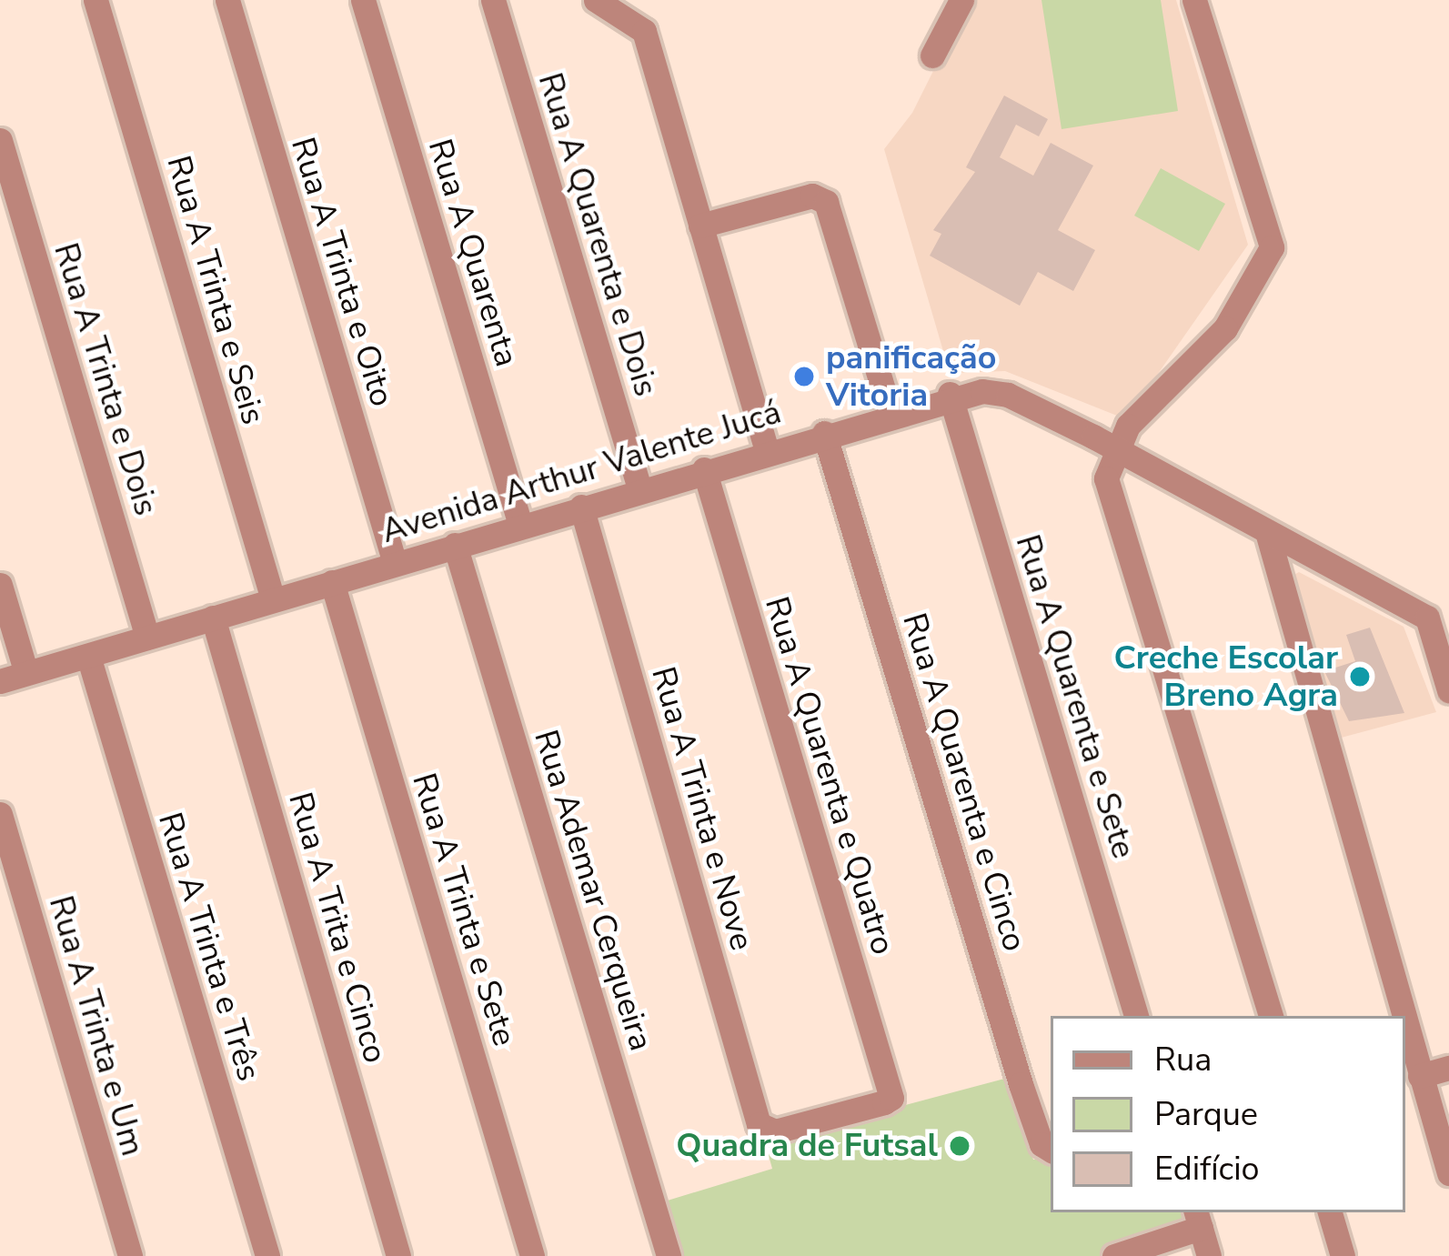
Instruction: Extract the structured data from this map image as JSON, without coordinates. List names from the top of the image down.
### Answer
{
  "streets": {
    "street": [
      "Rua A Quarenta e Dois",
      "Rua A Quarenta",
      "Rua A Trinta e Oito",
      "Rua A Trinta e Seis",
      "Rua A Trinta e Dois",
      "Avenida Arthur Valente Jucá",
      "Rua A Quarenta e Sete",
      "Rua A Quarenta e Quatro",
      "Rua A Quarenta e Cinco",
      "Rua A Trinta e Nove",
      "Rua Ademar Cerqueira",
      "Rua A Trinta e Sete",
      "Rua A Trita e Cinco",
      "Rua A Trinta e Três",
      "Rua A Trinta e Um"
    ]
  },
  "crossings": [
    ["Rua A Quarenta e Dois", "Avenida Arthur Valente Jucá"],
    ["Rua A Quarenta", "Avenida Arthur Valente Jucá"],
    ["Rua A Trinta e Oito", "Avenida Arthur Valente Jucá"],
    ["Rua A Trinta e Seis", "Avenida Arthur Valente Jucá"],
    ["Rua A Trinta e Dois", "Avenida Arthur Valente Jucá"],
    ["Avenida Arthur Valente Jucá", "Rua A Quarenta e Sete"],
    ["Avenida Arthur Valente Jucá", "Rua A Quarenta e Quatro"],
    ["Avenida Arthur Valente Jucá", "Rua A Quarenta e Cinco"],
    ["Avenida Arthur Valente Jucá", "Rua A Trinta e Nove"],
    ["Avenida Arthur Valente Jucá", "Rua Ademar Cerqueira"],
    ["Avenida Arthur Valente Jucá", "Rua A Trinta e Sete"],
    ["Avenida Arthur Valente Jucá", "Rua A Trita e Cinco"],
    ["Avenida Arthur Valente Jucá", "Rua A Trinta e Três"],
    ["Rua A Quarenta e Quatro", "Rua A Trinta e Nove"]
  ],
  "places": ["panificação Vitoria", "Creche Escolar Breno Agra", "Quadra de Futsal"],
  "legend": ["Rua", "Parque", "Edifício"]
}
